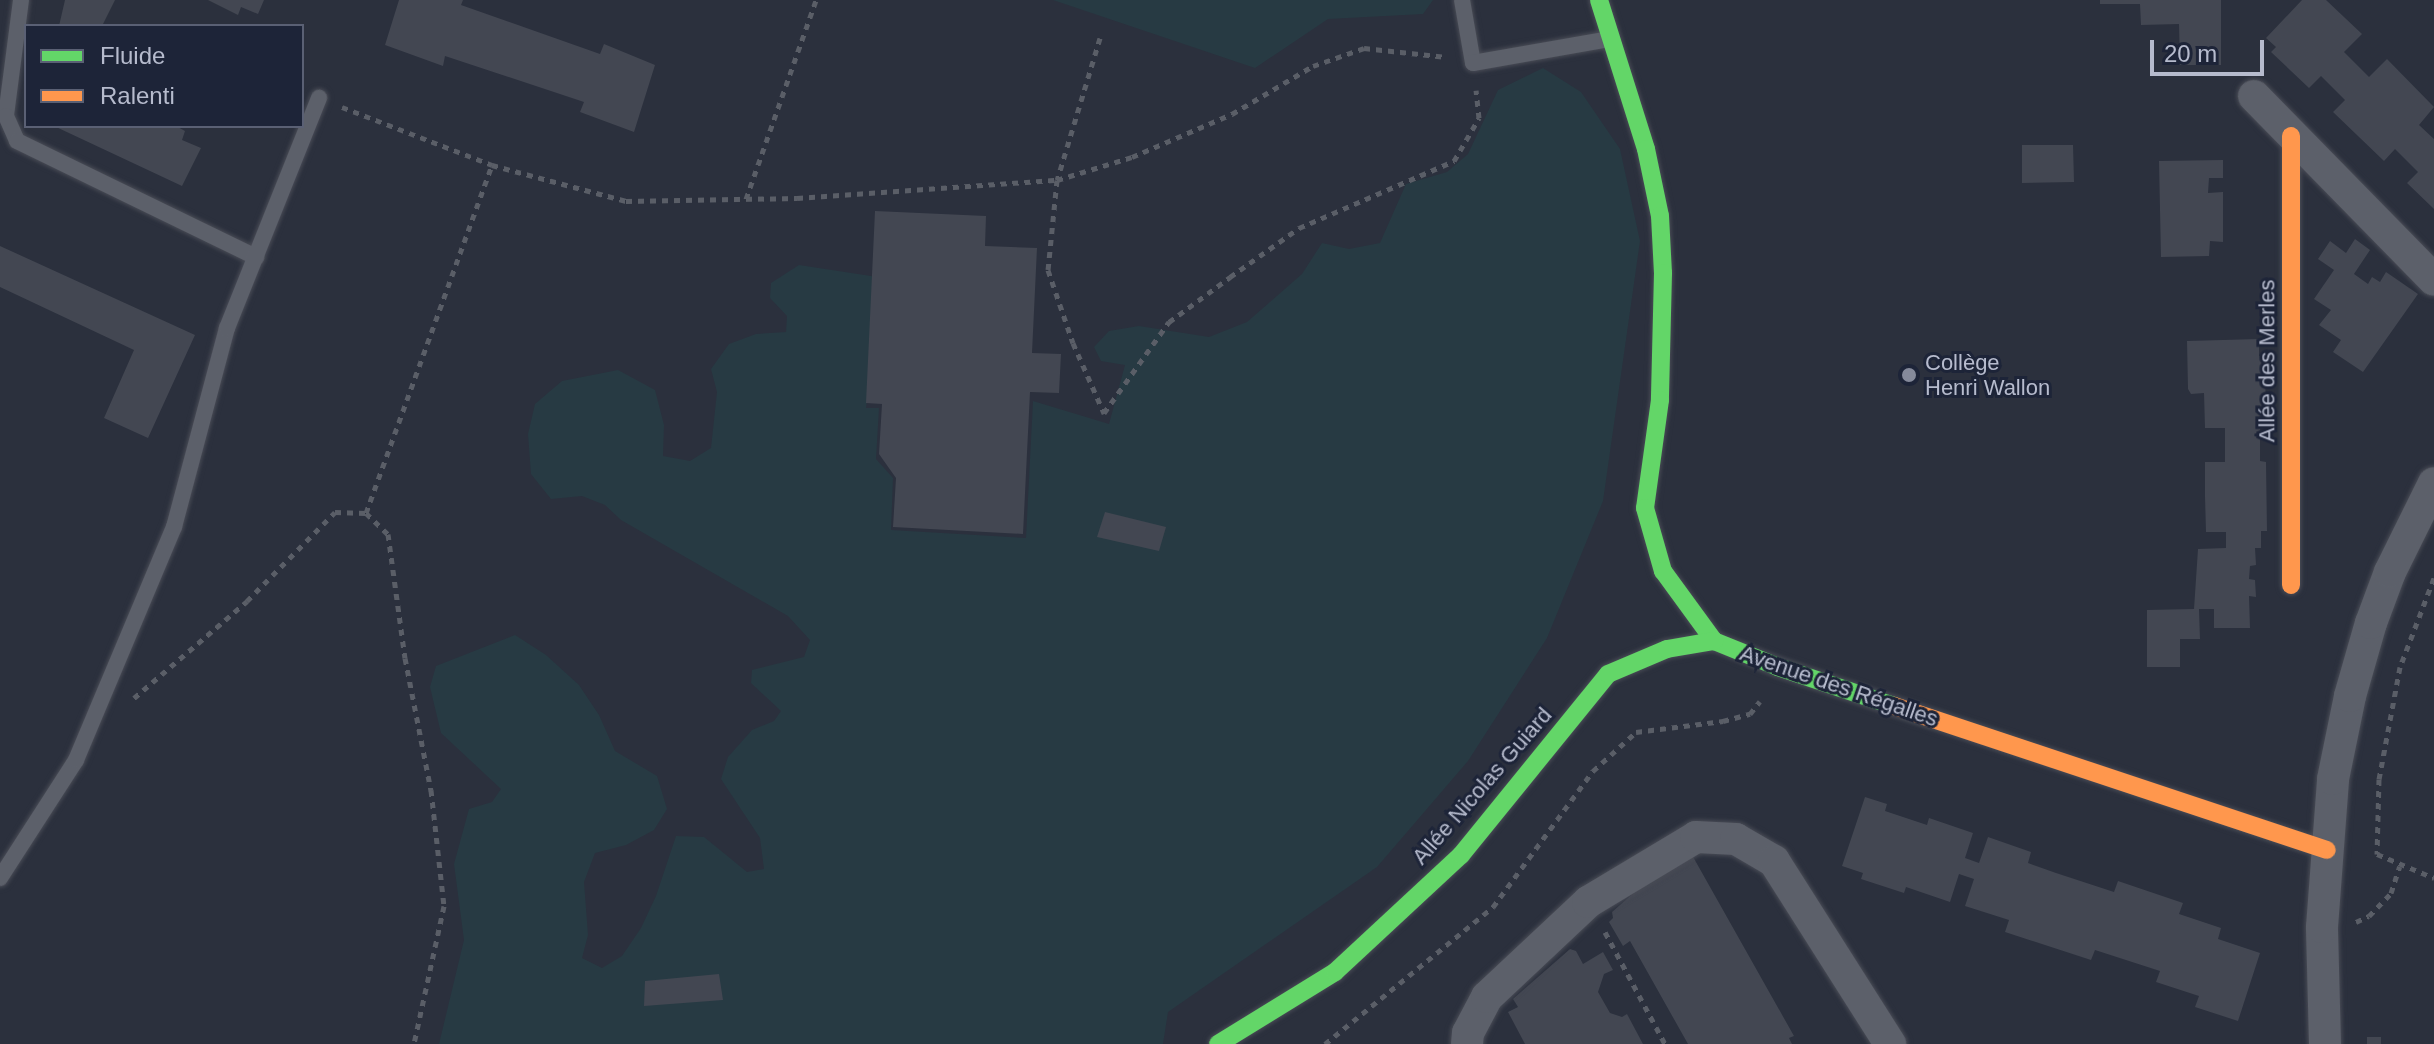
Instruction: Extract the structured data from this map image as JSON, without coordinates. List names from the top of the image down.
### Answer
{
  "streets": {
    "street": ["Allée des Merles", "Avenue des Régalles", "Allée Nicolas Guiard"]
  },
  "crossings": [
    ["Avenue des Régalles", "Allée Nicolas Guiard"]
  ],
  "places": ["Collège Henri Wallon"],
  "legend": ["Fluide", "Ralenti"],
  "scale_bar": "20 m"
}
